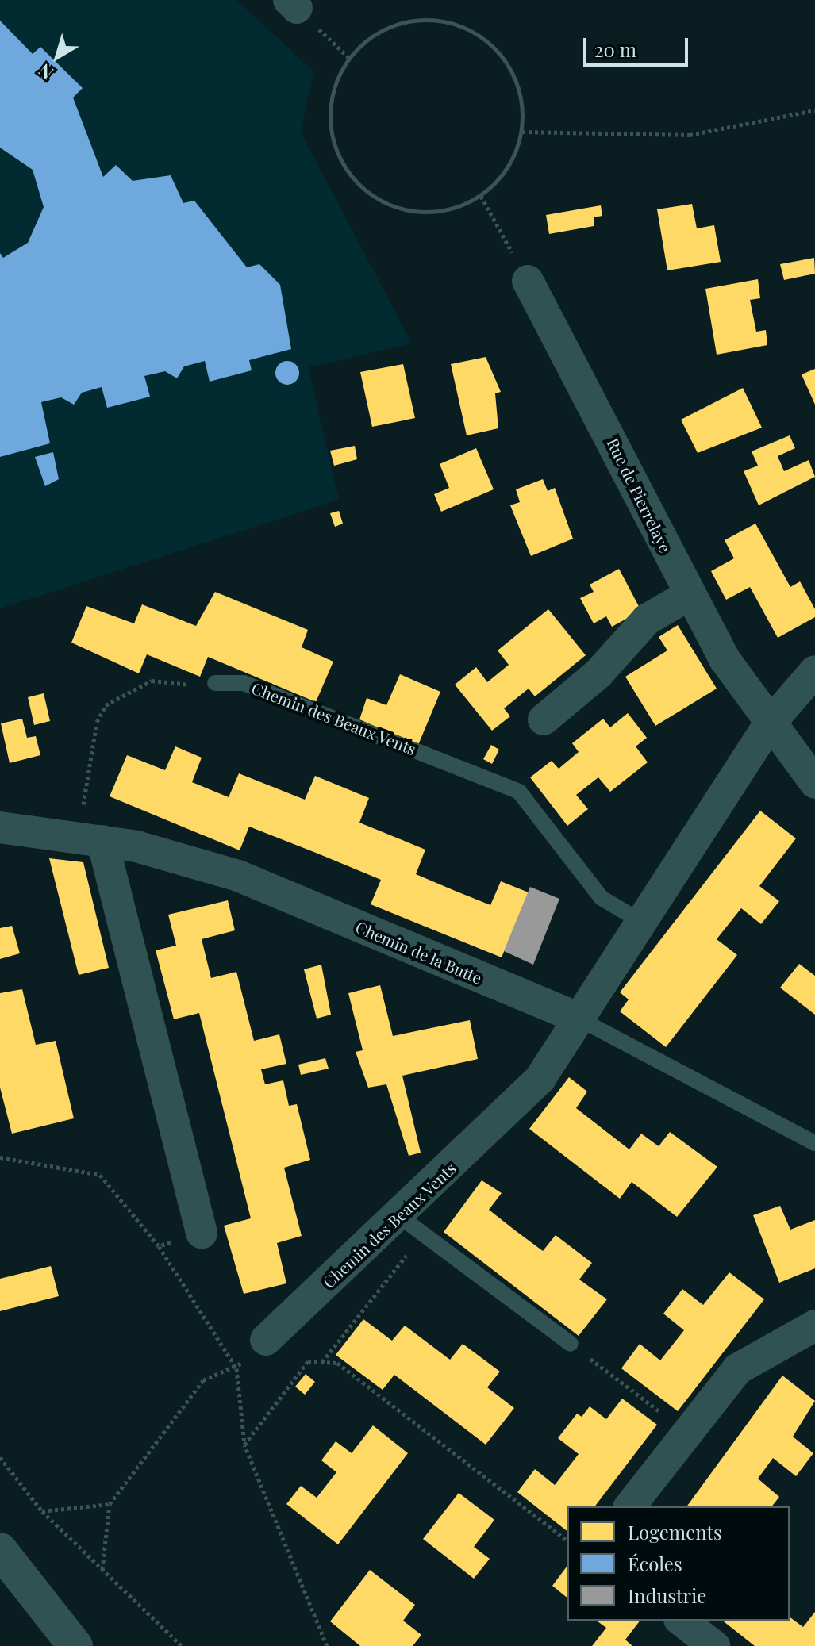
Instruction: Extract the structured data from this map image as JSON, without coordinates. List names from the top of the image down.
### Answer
{
  "streets": {
    "street": ["Rue de Pierrelaye", "Chemin des Beaux Vents", "Chemin de la Butte"]
  },
  "crossings": [
    ["Rue de Pierrelaye", "Chemin des Beaux Vents"],
    ["Chemin des Beaux Vents", "Chemin de la Butte"]
  ],
  "legend": ["Logements", "Écoles", "Industrie"],
  "scale_bar": "20 m",
  "north": "bottom left"
}
